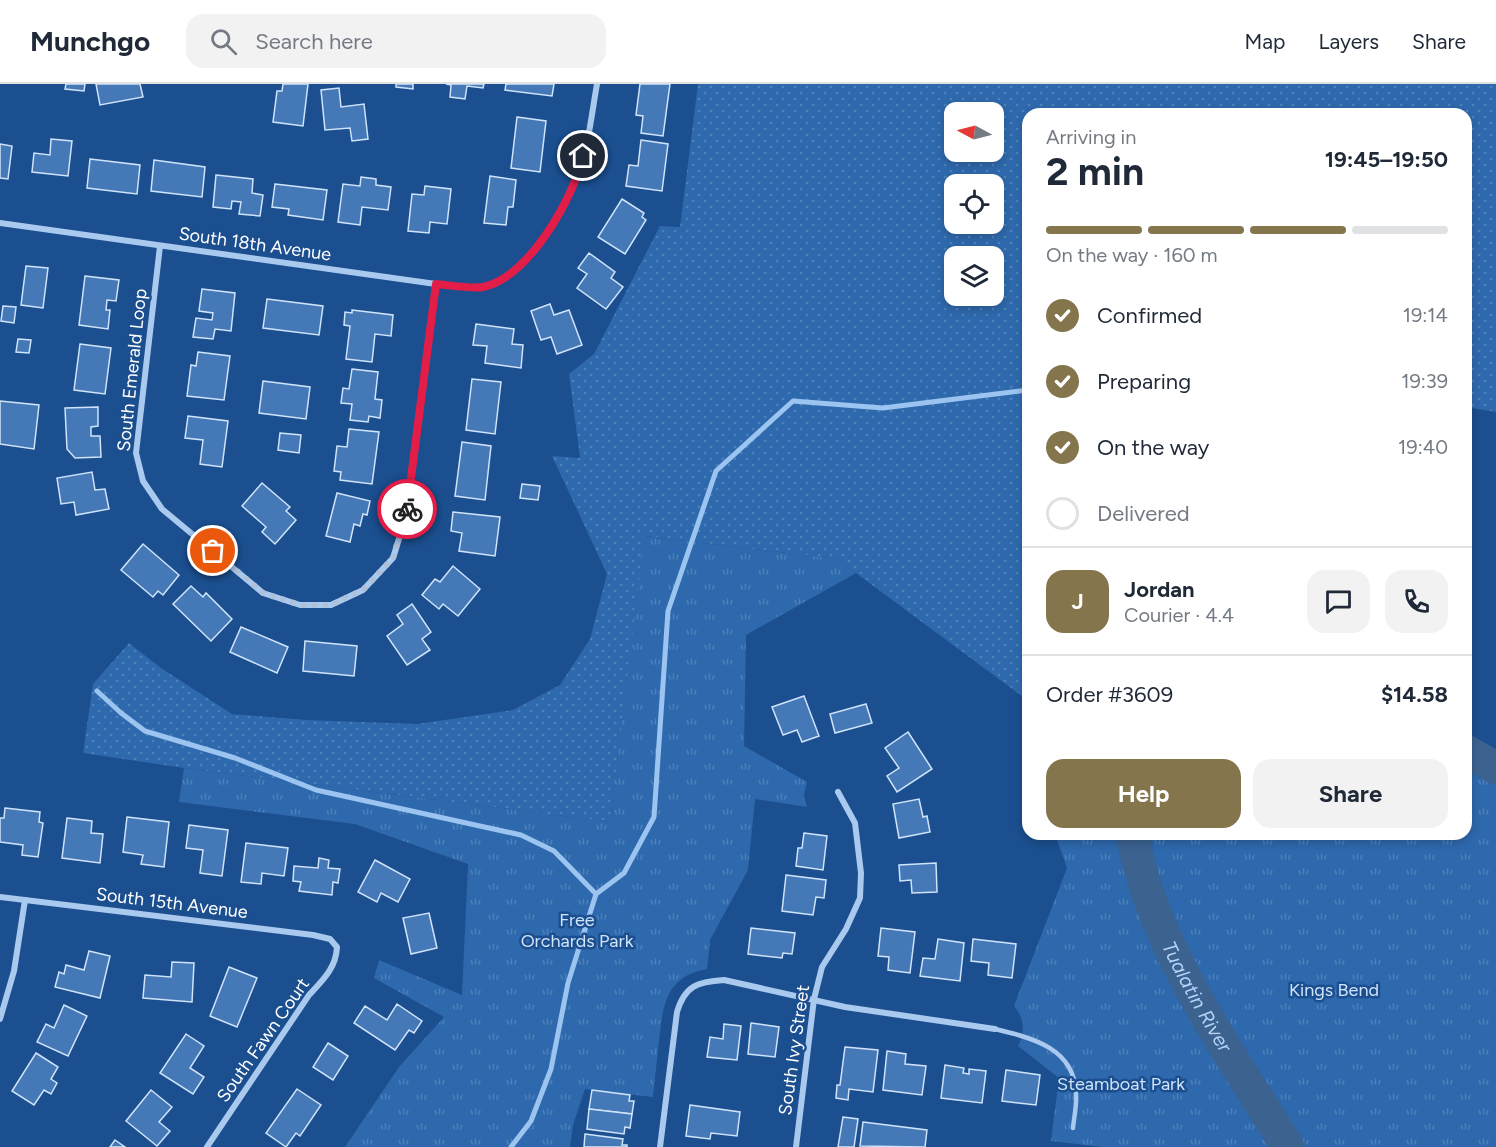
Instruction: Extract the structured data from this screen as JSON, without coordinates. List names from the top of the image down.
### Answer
{
  "streets": {
    "street": [
      "South 18th Avenue",
      "South Emerald Loop",
      "South 15th Avenue",
      "South Fawn Court",
      "South Ivy Street"
    ]
  },
  "crossings": [
    ["South 18th Avenue", "South Emerald Loop"],
    ["South 15th Avenue", "South Fawn Court"]
  ],
  "water": ["Tualatin River"],
  "parks": ["Free Orchards Park", "Kings Bend", "Steamboat Park"],
  "north": "left",
  "page": {
    "header": "Munchgo",
    "search": "Search here",
    "nav": ["Map", "Layers", "Share"],
    "heading": ["2 min", "Arriving in", "19:45–19:50"],
    "panel": [
      "Jordan",
      "Courier · 4.4",
      "Order #3609",
      "$14.58"
    ],
    "bar": "On the way · 160 m",
    "list": [
      ["Confirmed", "19:14"],
      ["Preparing", "19:39"],
      ["On the way", "19:40"],
      "Delivered"
    ],
    "round": "J",
    "buttons": ["Help", "Share"]
  }
}
